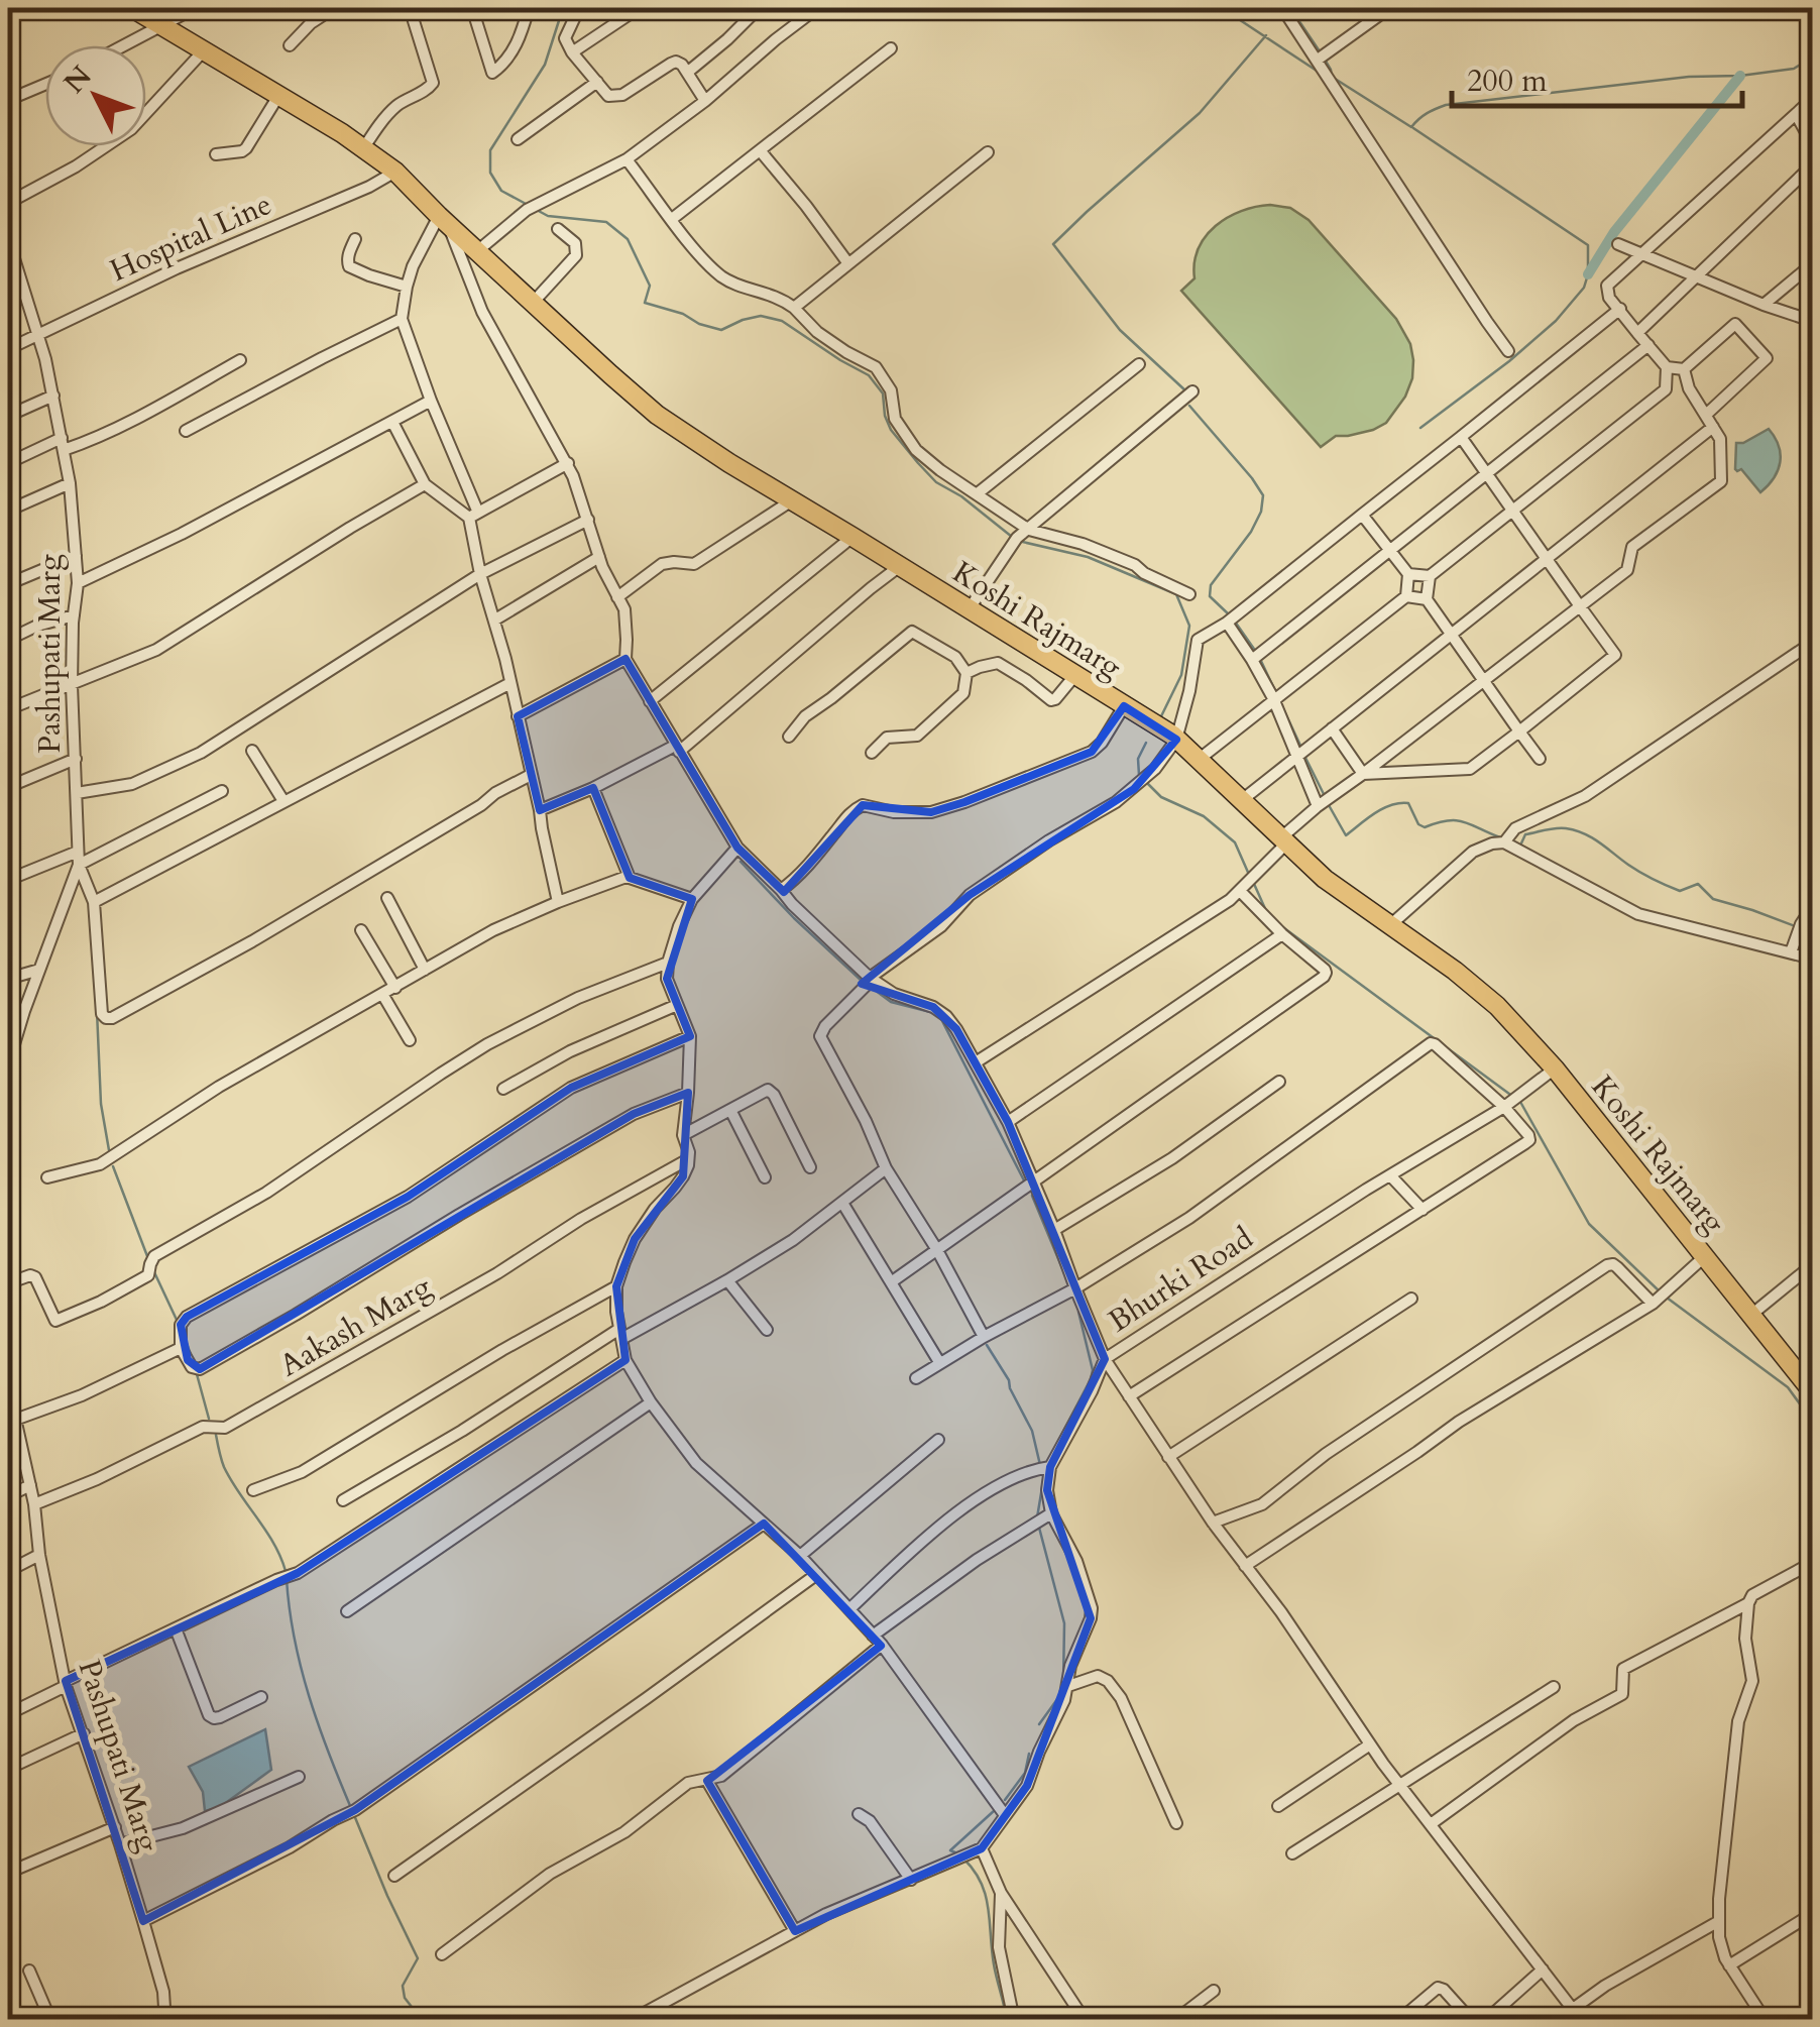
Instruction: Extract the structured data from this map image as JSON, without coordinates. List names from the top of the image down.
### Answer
{
  "streets": {
    "main road": ["Koshi Rajmarg"],
    "street": [
      "Hospital Line",
      "Pashupati Marg",
      "Bhurki Road",
      "Aakash Marg"
    ]
  },
  "crossings": [
    ["Hospital Line", "Koshi Rajmarg"],
    ["Hospital Line", "Pashupati Marg"],
    ["Koshi Rajmarg", "Bhurki Road"],
    ["Pashupati Marg", "Aakash Marg"]
  ],
  "scale_bar": "200 m",
  "north": "top left"
}
